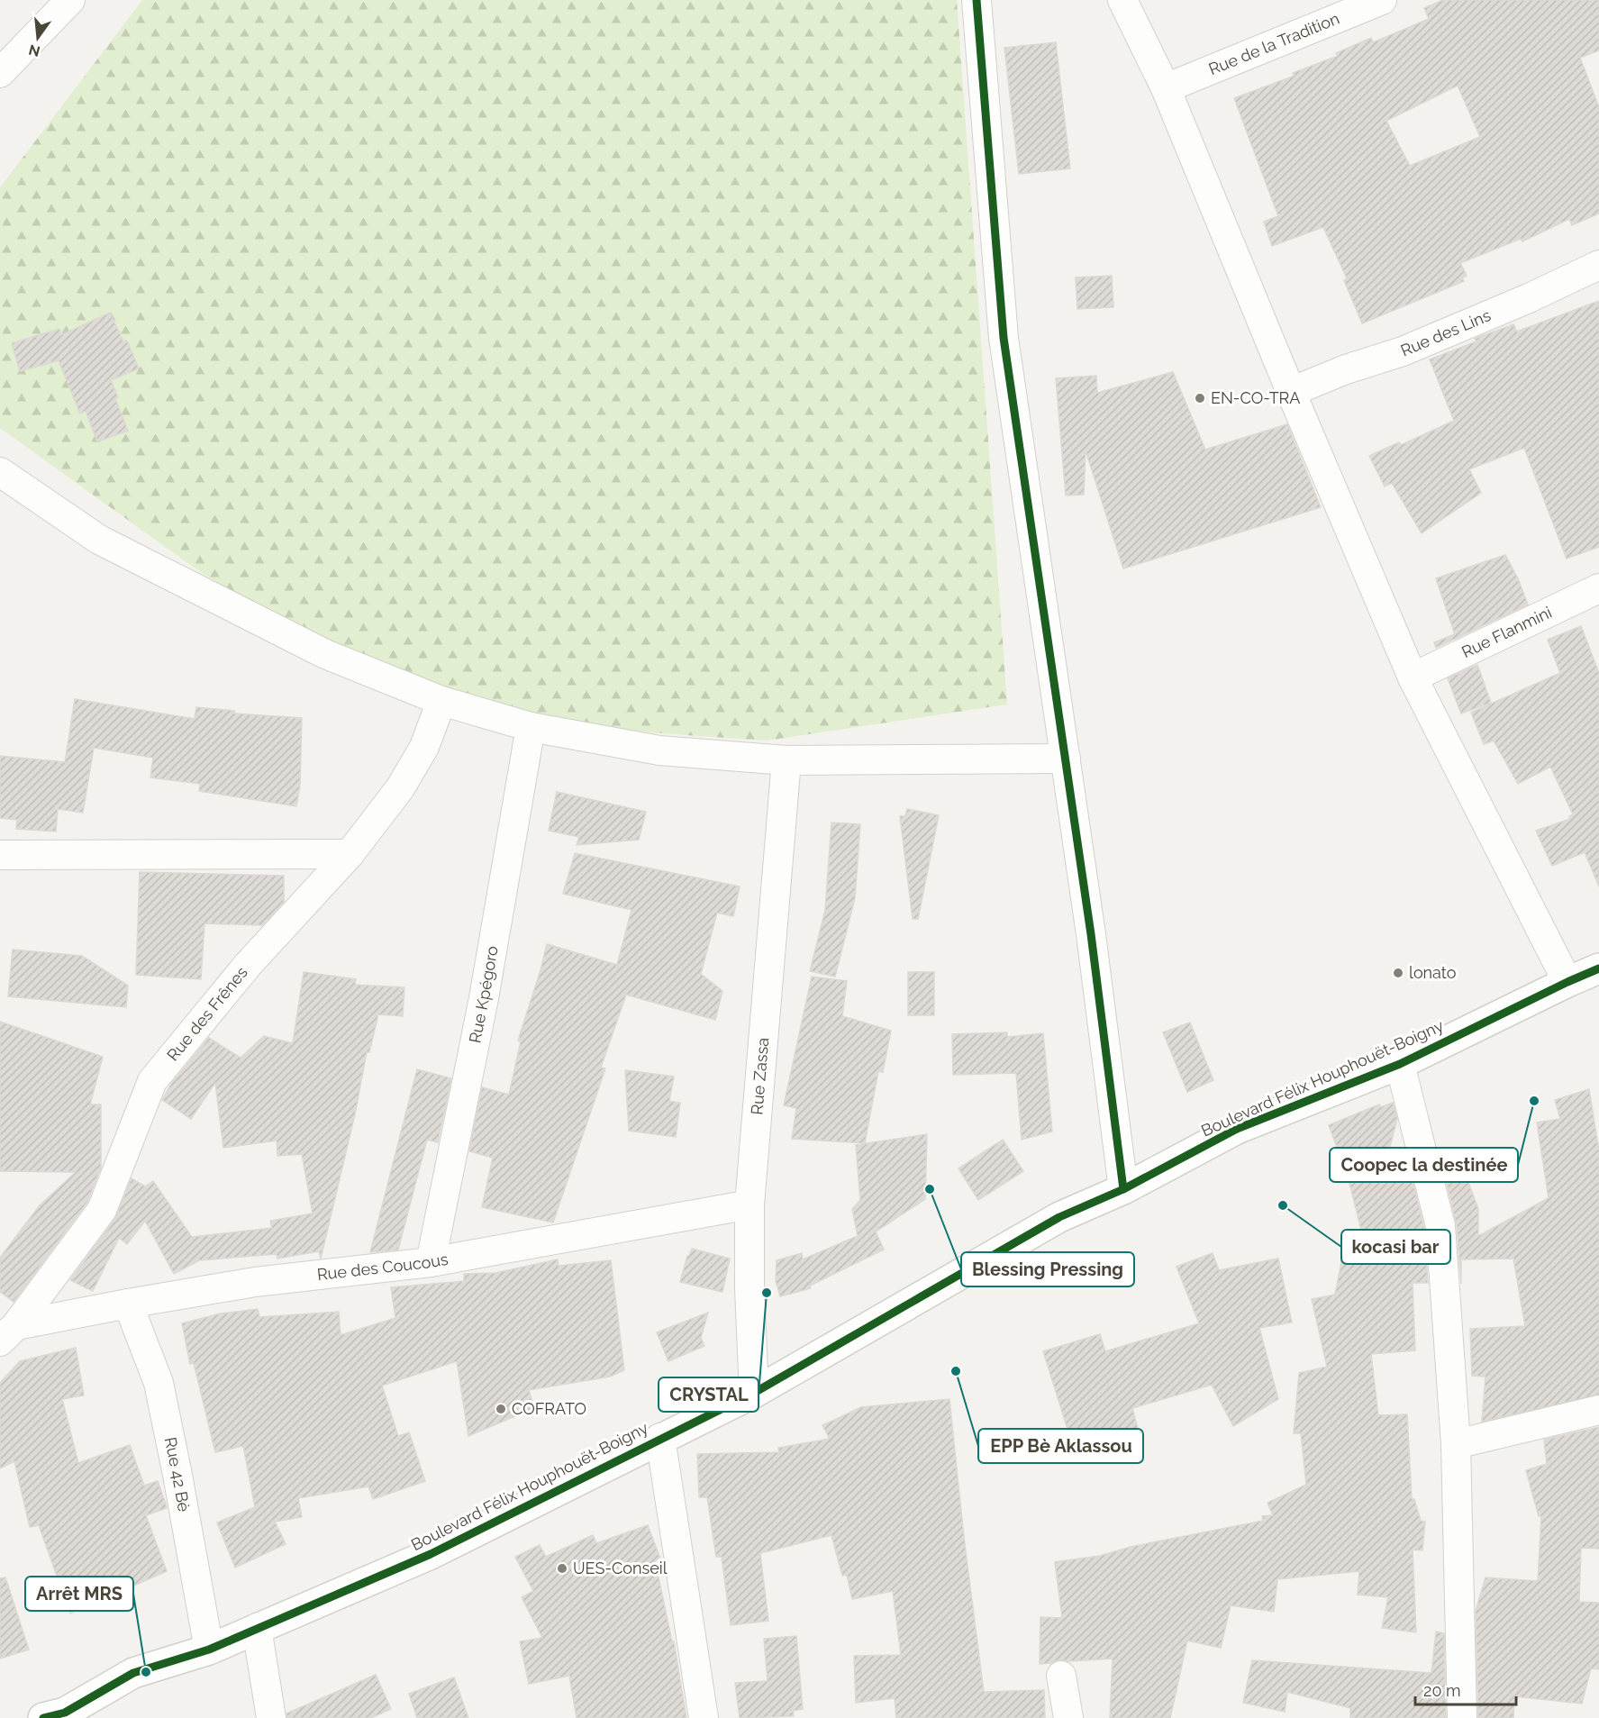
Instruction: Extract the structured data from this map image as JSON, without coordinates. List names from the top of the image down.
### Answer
{
  "streets": {
    "street": [
      "Rue de la Tradition",
      "Rue des Lins",
      "Rue Flanmini",
      "Rue Kpégoro",
      "Rue des Frênes",
      "Rue Zassa",
      "Boulevard Félix Houphouët-Boigny",
      "Rue des Coucous",
      "Rue 42 Bè"
    ]
  },
  "crossings": [
    ["Rue Kpégoro", "Rue des Coucous"],
    ["Rue des Frênes", "Rue des Coucous"],
    ["Rue Zassa", "Boulevard Félix Houphouët-Boigny"],
    ["Rue Zassa", "Rue des Coucous"],
    ["Boulevard Félix Houphouët-Boigny", "Rue 42 Bè"],
    ["Rue des Coucous", "Rue 42 Bè"]
  ],
  "places": [
    "EN-CO-TRA",
    "lonato",
    "Coopec la destinée",
    "Blessing Pressing",
    "kocasi bar",
    "CRYSTAL",
    "EPP Bè Aklassou",
    "COFRATO",
    "UES-Conseil",
    "Arrêt MRS"
  ],
  "scale_bar": "20 m",
  "north": "bottom"
}
